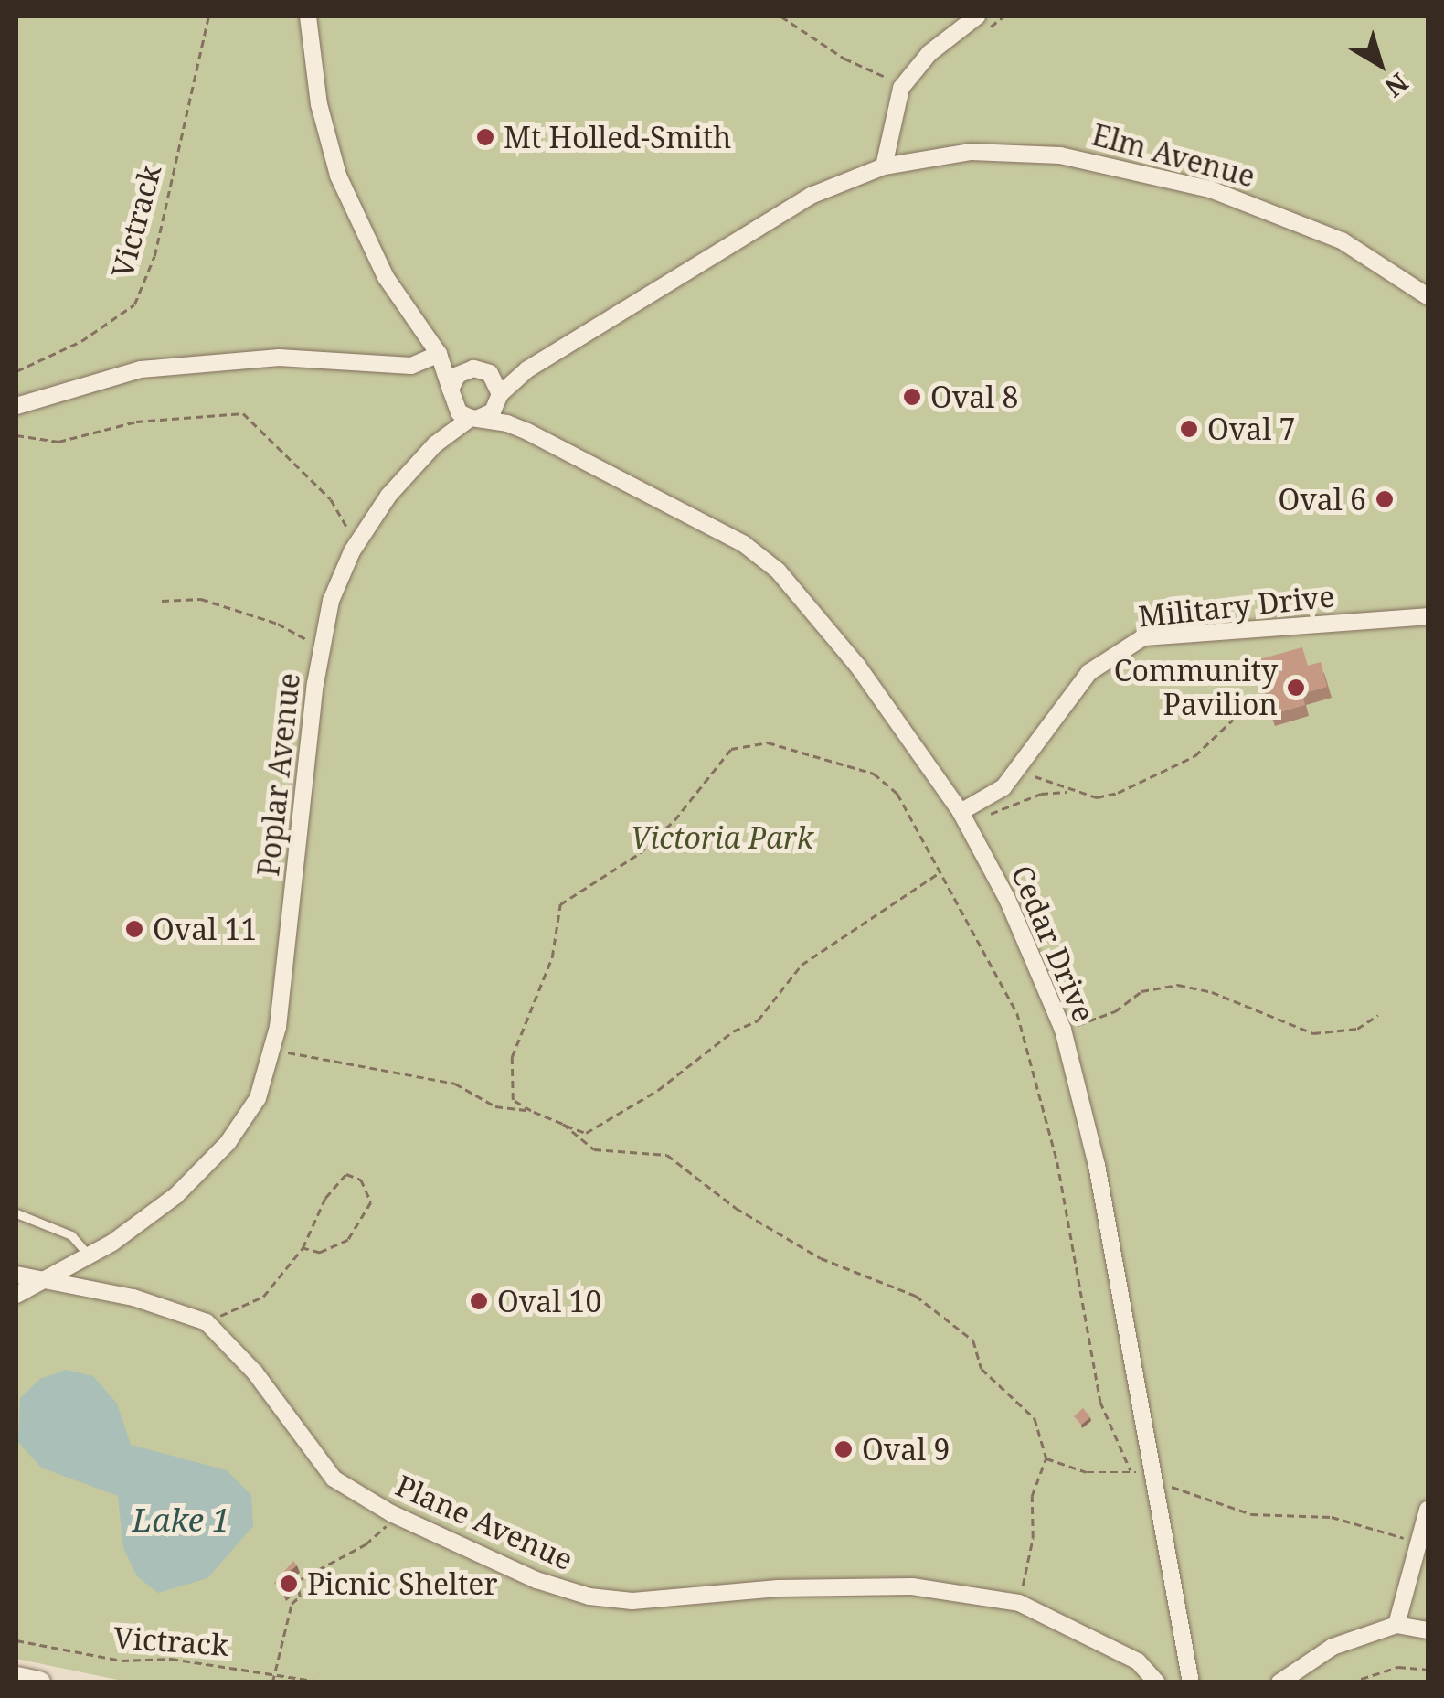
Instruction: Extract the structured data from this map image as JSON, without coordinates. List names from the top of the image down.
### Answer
{
  "streets": {
    "street": [
      "Elm Avenue",
      "Military Drive",
      "Poplar Avenue",
      "Cedar Drive",
      "Plane Avenue"
    ],
    "path": ["Victrack"]
  },
  "crossings": [
    ["Military Drive", "Cedar Drive"],
    ["Poplar Avenue", "Cedar Drive"],
    ["Poplar Avenue", "Plane Avenue"]
  ],
  "water": ["Lake 1"],
  "parks": ["Victoria Park"],
  "places": [
    "Mt Holled-Smith",
    "Oval 8",
    "Oval 7",
    "Oval 6",
    "Community Pavilion",
    "Oval 11",
    "Oval 10",
    "Oval 9",
    "Picnic Shelter"
  ],
  "north": "bottom right"
}
